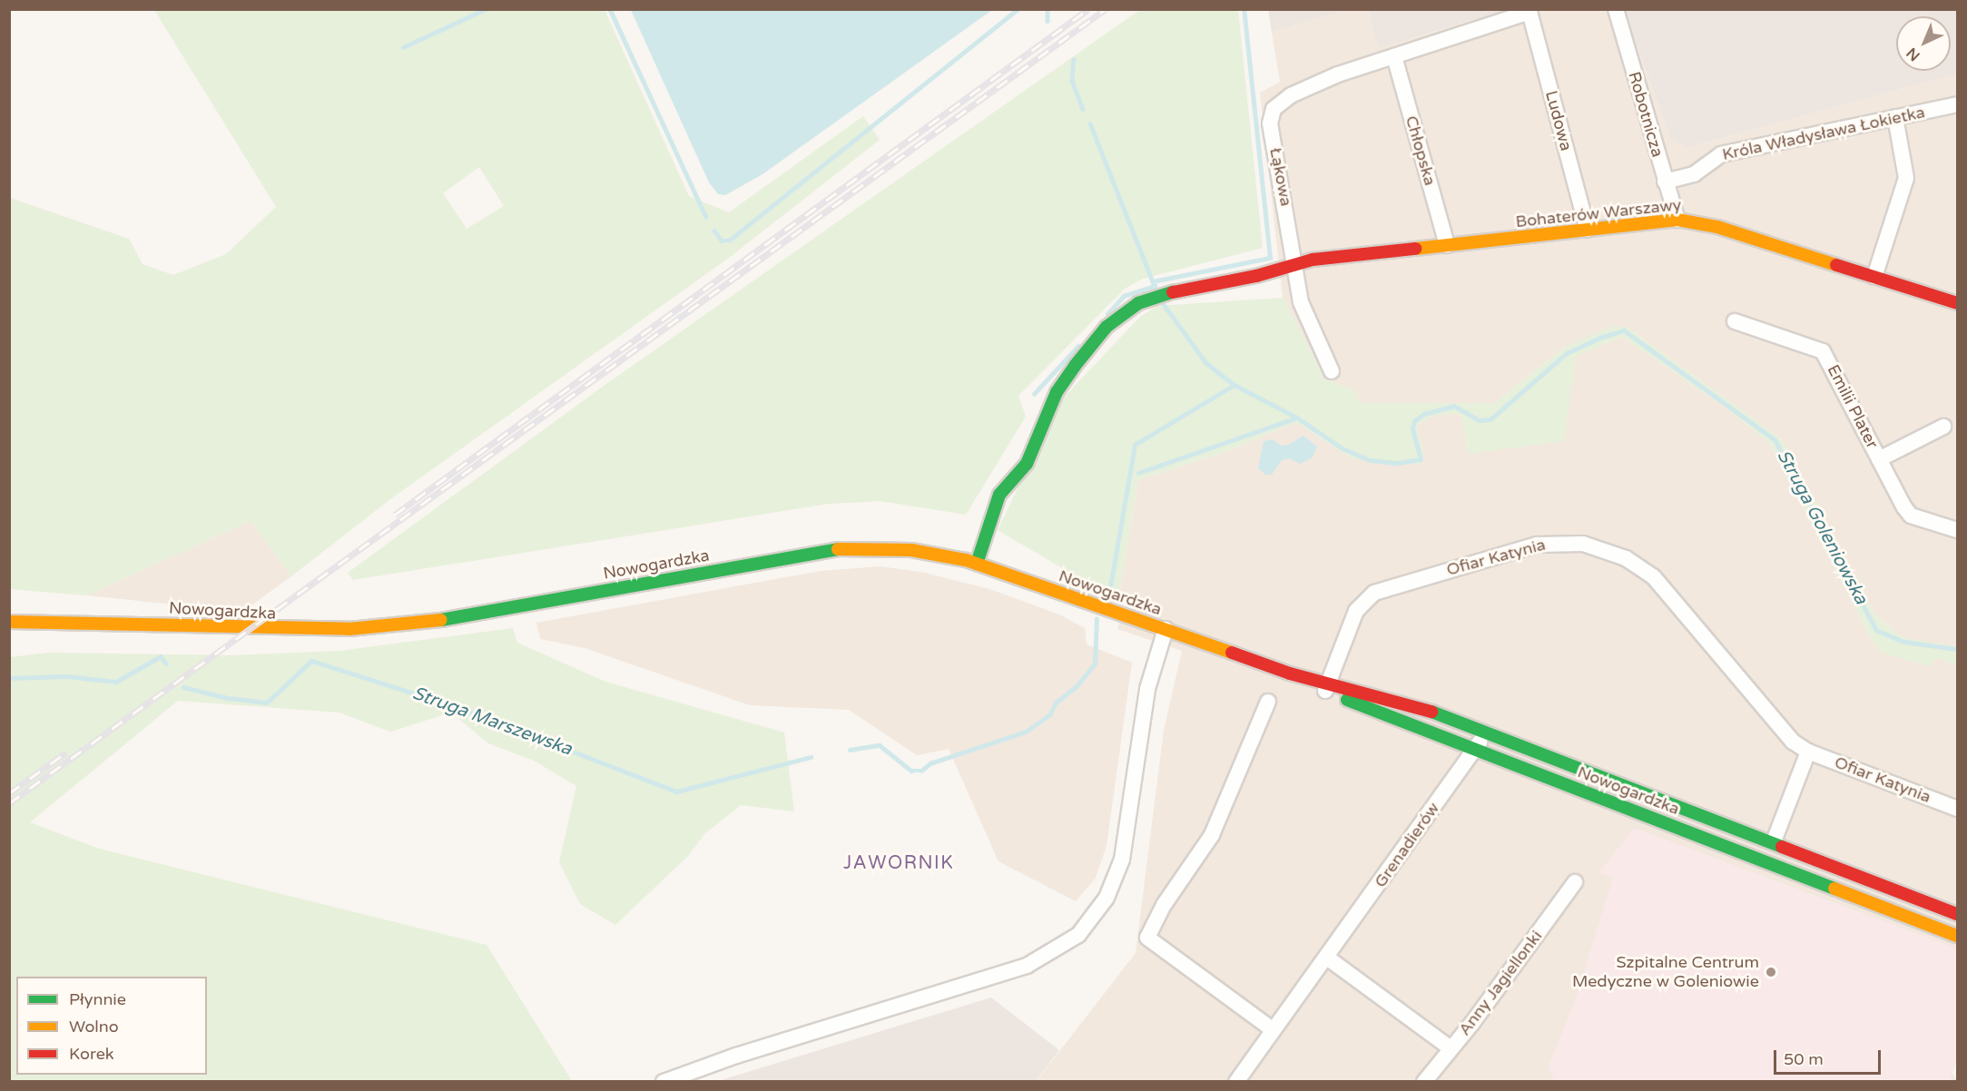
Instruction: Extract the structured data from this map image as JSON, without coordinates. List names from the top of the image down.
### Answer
{
  "streets": {
    "street": [
      "Robotnicza",
      "Ludowa",
      "Króla Władysława Łokietka",
      "Chłopska",
      "Łąkowa",
      "Bohaterów Warszawy",
      "Emilii Plater",
      "Ofiar Katynia",
      "Nowogardzka",
      "Grenadierów",
      "Anny Jagiellonki"
    ]
  },
  "crossings": [
    ["Robotnicza", "Króla Władysława Łokietka"],
    ["Robotnicza", "Bohaterów Warszawy"],
    ["Ludowa", "Łąkowa"],
    ["Ludowa", "Bohaterów Warszawy"],
    ["Chłopska", "Łąkowa"],
    ["Chłopska", "Bohaterów Warszawy"],
    ["Łąkowa", "Bohaterów Warszawy"],
    ["Bohaterów Warszawy", "Nowogardzka"],
    ["Ofiar Katynia", "Nowogardzka"],
    ["Nowogardzka", "Grenadierów"]
  ],
  "districts": ["JAWORNIK"],
  "water": ["Struga Goleniowska", "Struga Marszewska"],
  "places": ["Szpitalne Centrum Medyczne w Goleniowie"],
  "legend": ["Płynnie", "Wolno", "Korek"],
  "scale_bar": "50 m",
  "north": "bottom left"
}
